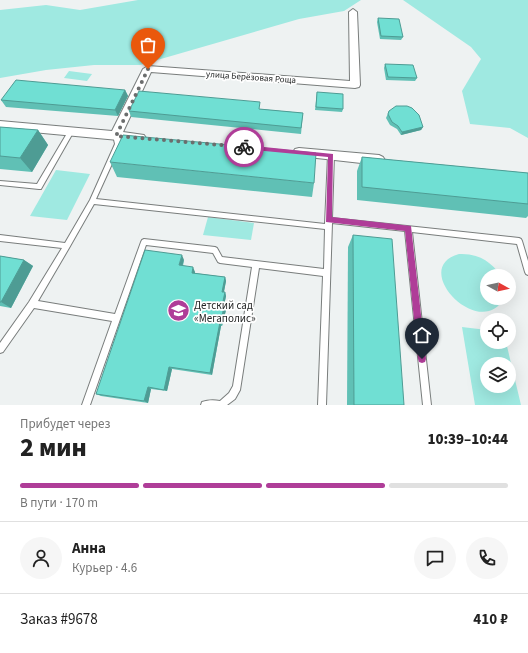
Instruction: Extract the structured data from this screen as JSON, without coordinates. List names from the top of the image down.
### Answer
{
  "streets": {
    "street": ["улица Берёзовая Роща"]
  },
  "places": {
    "school or university": ["Детский сад «Мегаполис»"]
  },
  "north": "right",
  "page": {
    "heading": ["2 мин", "Прибудет через", "10:39–10:44"],
    "panel": [
      "Анна",
      "Курьер · 4.6",
      "Заказ #9678",
      "410 ₽"
    ],
    "bar": "В пути · 170 m"
  }
}
